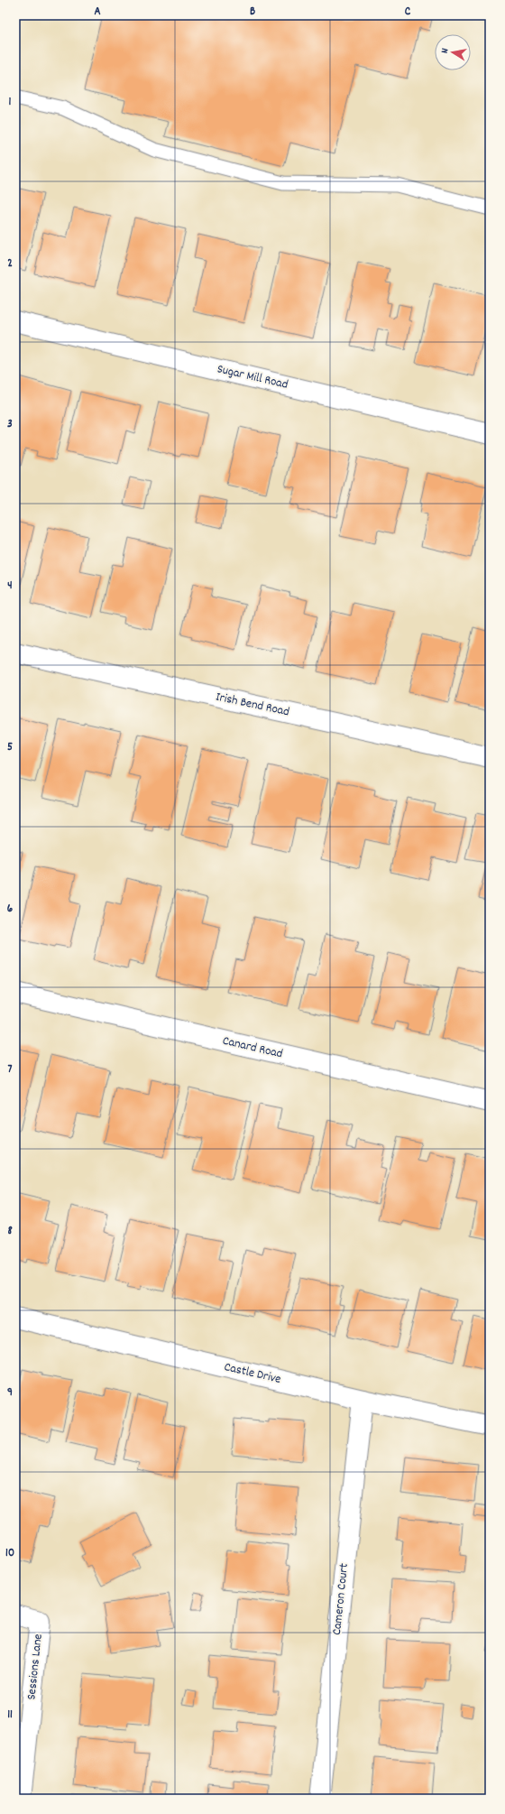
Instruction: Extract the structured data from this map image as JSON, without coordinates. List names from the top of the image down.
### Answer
{
  "streets": {
    "street": [
      "Sugar Mill Road",
      "Irish Bend Road",
      "Canard Road",
      "Castle Drive",
      "Cameron Court",
      "Sessions Lane"
    ]
  },
  "crossings": [
    ["Castle Drive", "Cameron Court"]
  ],
  "north": "left",
  "grid": {
    "columns": ["A", "B", "C"],
    "rows": [
      "1",
      "2",
      "3",
      "4",
      "5",
      "6",
      "7",
      "8",
      "9",
      "10",
      "11"
    ]
  }
}
